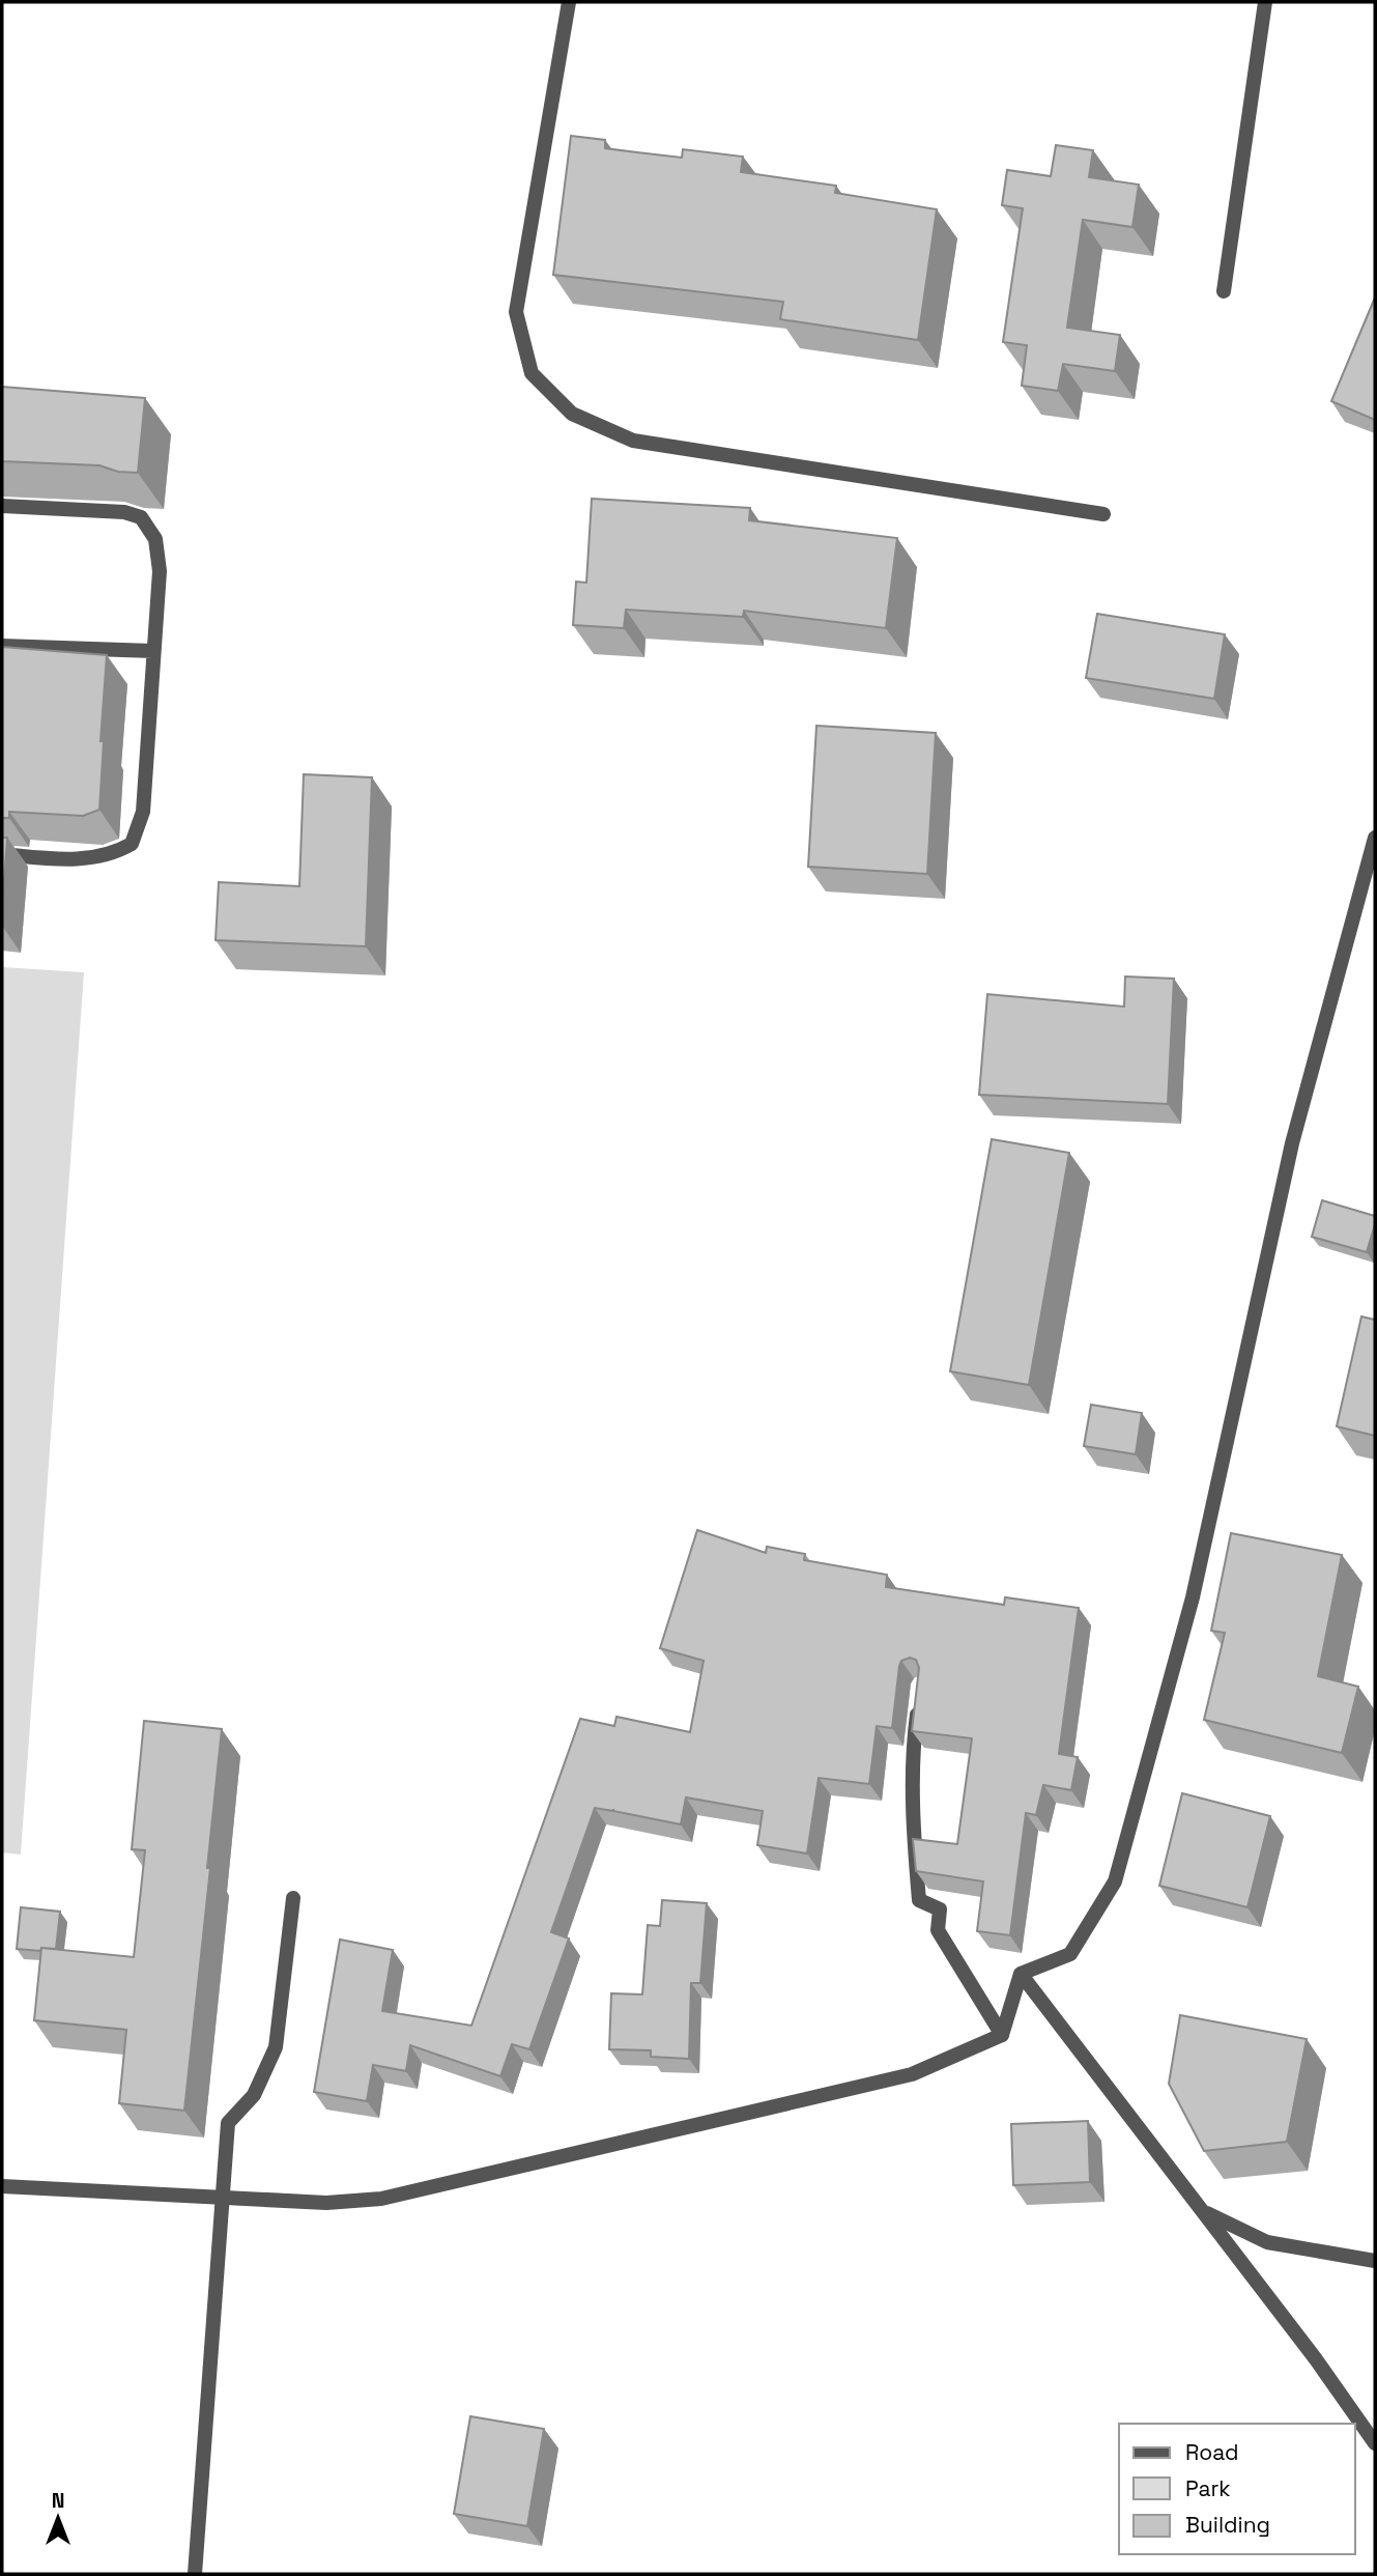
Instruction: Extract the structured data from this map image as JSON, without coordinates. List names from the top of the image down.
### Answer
{
  "legend": ["Road", "Park", "Building"],
  "north": "top"
}
